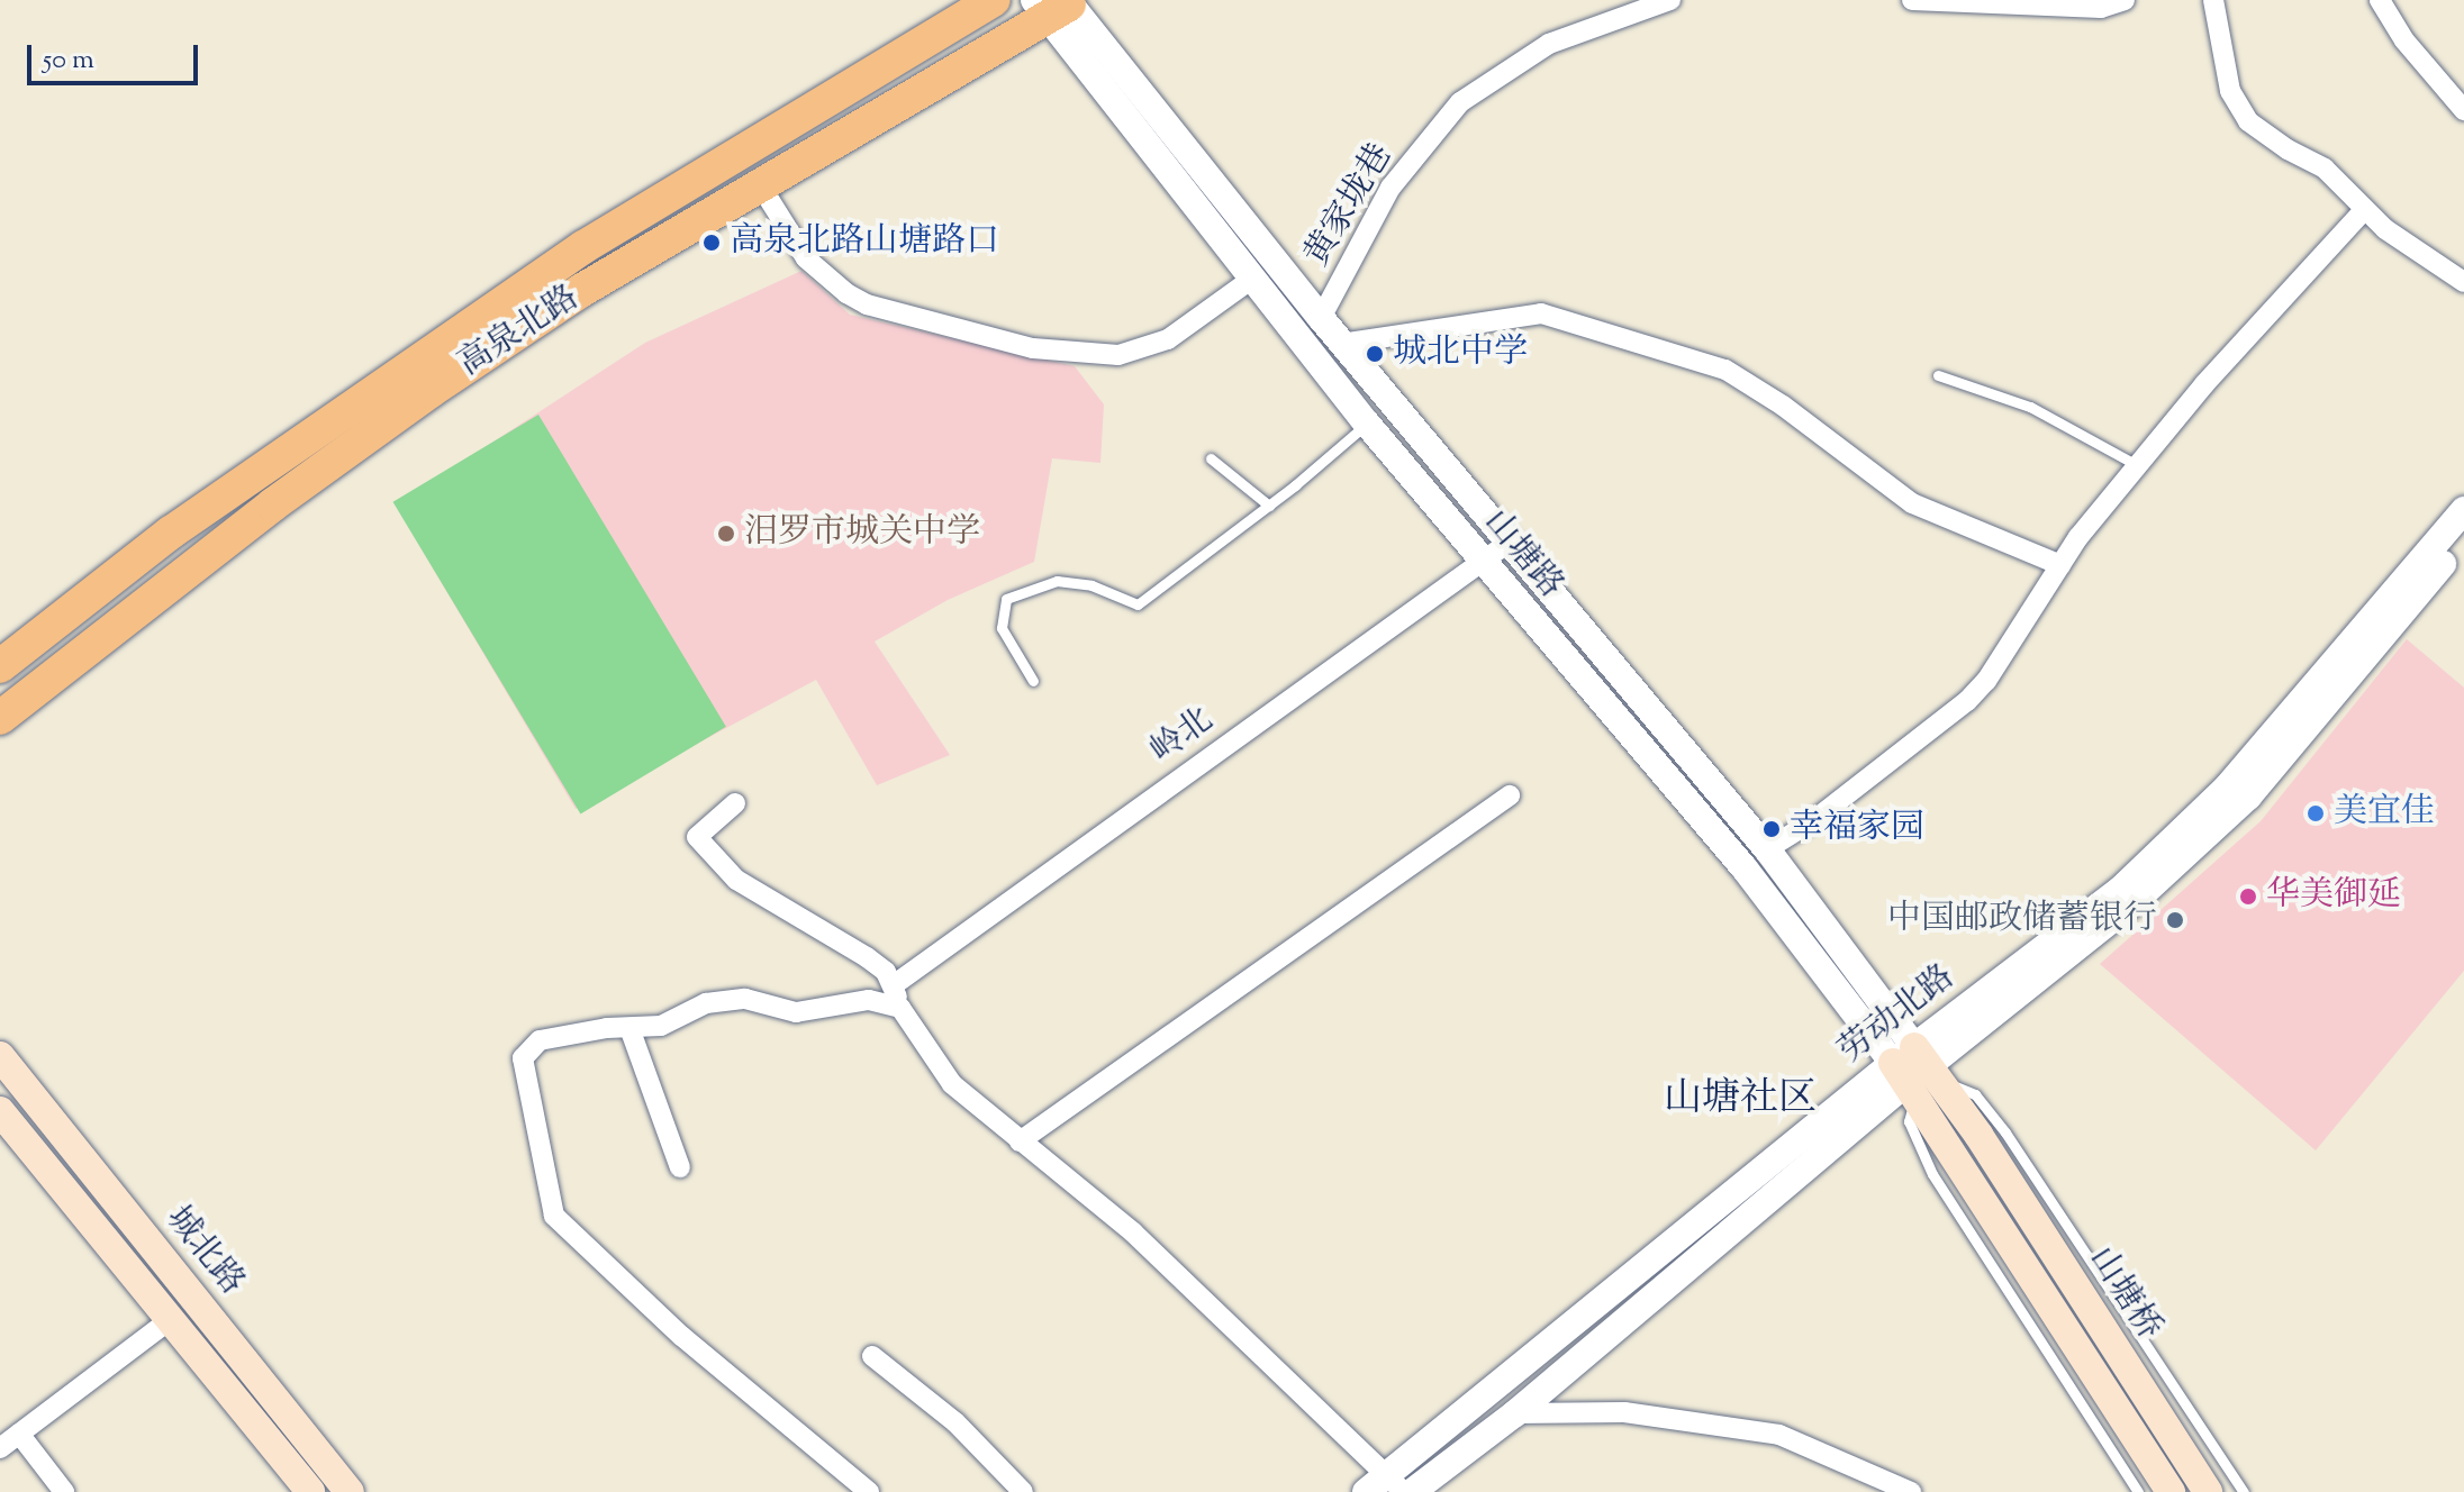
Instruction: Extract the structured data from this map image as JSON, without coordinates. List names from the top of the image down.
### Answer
{
  "streets": {
    "main road": [
      "高泉北路",
      "山塘路",
      "城北路",
      "山塘桥"
    ],
    "street": ["黄家垅巷", "岭北", "劳动北路"]
  },
  "crossings": [
    ["黄家垅巷", "山塘路"],
    ["高泉北路", "山塘路"],
    ["山塘路", "岭北"],
    ["山塘路", "劳动北路"],
    ["山塘路", "山塘桥"]
  ],
  "districts": ["山塘社区"],
  "places": [
    "高泉北路山塘路口",
    "城北中学",
    "汨罗市城关中学",
    "美宜佳",
    "幸福家园",
    "华美御延",
    "中国邮政储蓄银行"
  ],
  "scale_bar": "50 m"
}
